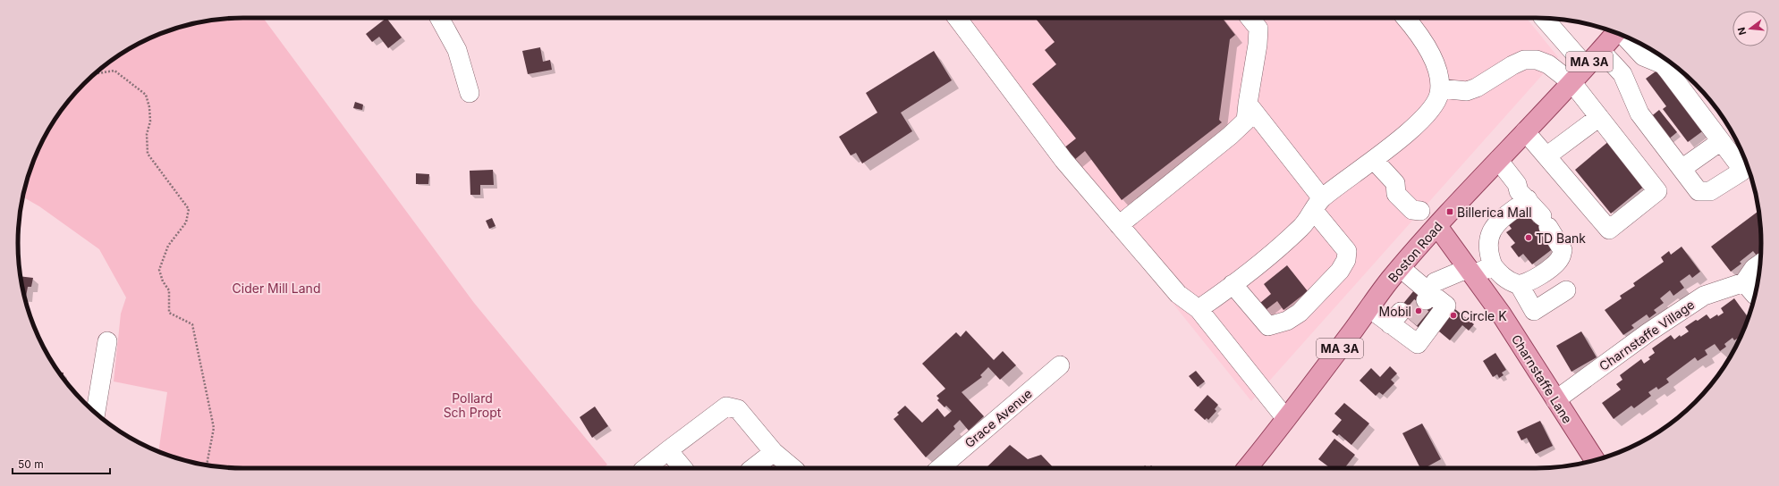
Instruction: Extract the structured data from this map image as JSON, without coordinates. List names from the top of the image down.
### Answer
{
  "streets": {
    "main road": ["MA 3A", "Boston Road", "Charnstaffe Lane"],
    "street": ["Charnstaffe Village", "Grace Avenue"]
  },
  "crossings": [
    ["Boston Road", "Charnstaffe Lane"],
    ["Charnstaffe Village", "Charnstaffe Lane"]
  ],
  "parks": ["Cider Mill Land", "Pollard Sch Propt"],
  "places": {
    "transit": ["Billerica Mall"],
    "other": ["TD Bank", "Mobil", "Circle K"]
  },
  "scale_bar": "50 m",
  "north": "left"
}
